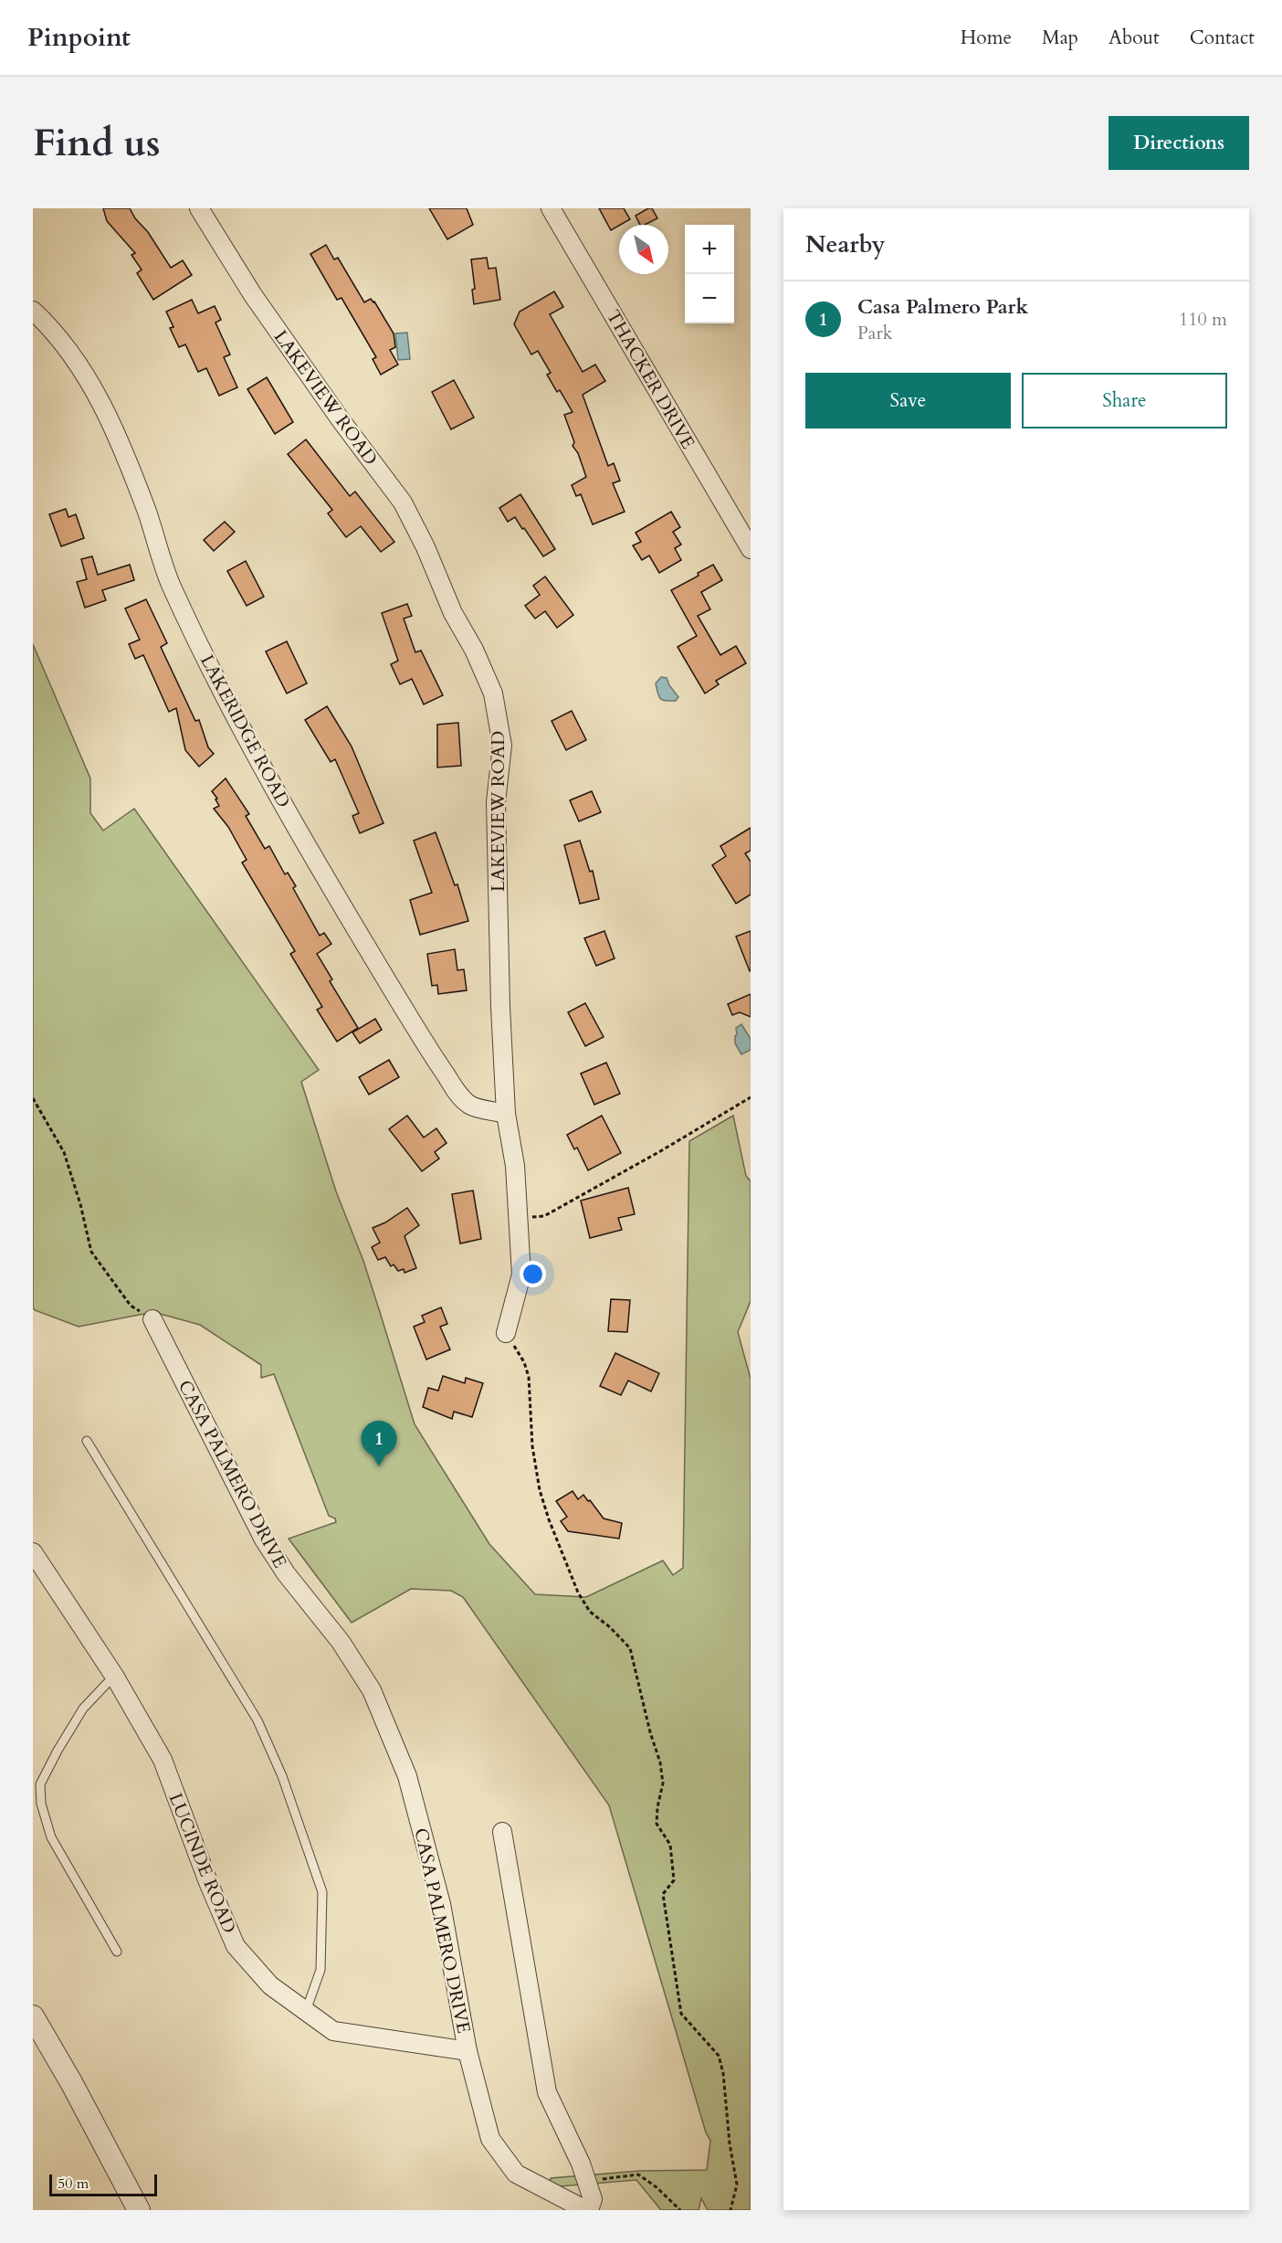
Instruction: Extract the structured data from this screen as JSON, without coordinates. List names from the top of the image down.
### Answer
{
  "streets": {
    "street": [
      "THACKER DRIVE",
      "LAKEVIEW ROAD",
      "LAKERIDGE ROAD",
      "CASA PALMERO DRIVE",
      "LUCINDE ROAD"
    ]
  },
  "crossings": [
    ["LAKEVIEW ROAD", "LAKERIDGE ROAD"],
    ["CASA PALMERO DRIVE", "LUCINDE ROAD"]
  ],
  "scale_bar": "50 m",
  "north": "bottom right",
  "page": {
    "header": "Pinpoint",
    "nav": [
      "Home",
      "Map",
      "About",
      "Contact"
    ],
    "buttons": [
      "Directions",
      ["Save", "Share"]
    ],
    "title": "Find us",
    "heading": "Nearby",
    "map_buttons": ["+", "−"],
    "list": [
      {
        "mark": "1",
        "name": "Casa Palmero Park",
        "note": "Park",
        "value": "110 m"
      }
    ],
    "pins": "1",
    "scale": "50 m"
  }
}
